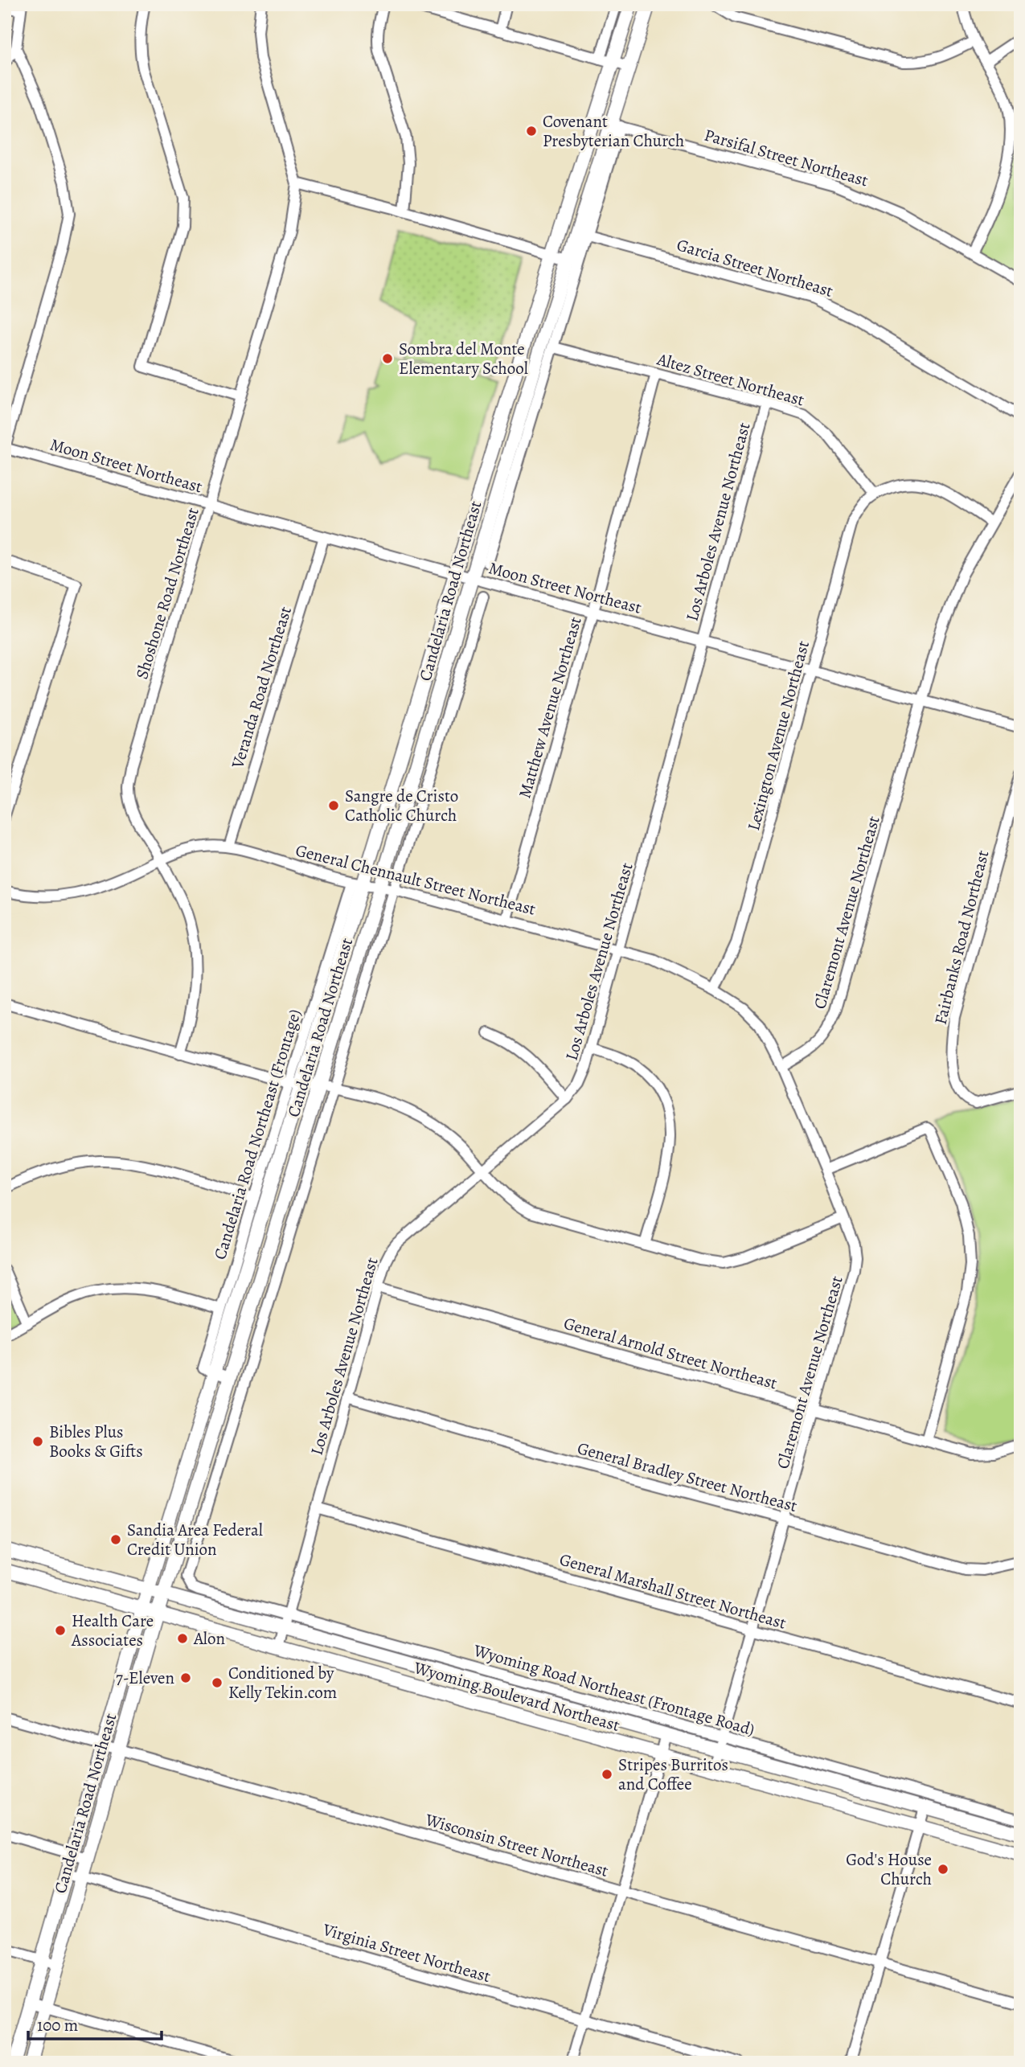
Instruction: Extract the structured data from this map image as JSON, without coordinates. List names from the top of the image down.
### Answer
{
  "streets": {
    "main road": ["Candelaria Road Northeast", "Wyoming Boulevard Northeast"],
    "street": [
      "Parsifal Street Northeast",
      "Garcia Street Northeast",
      "Altez Street Northeast",
      "Moon Street Northeast",
      "Los Arboles Avenue Northeast",
      "Shoshone Road Northeast",
      "Veranda Road Northeast",
      "Matthew Avenue Northeast",
      "Lexington Avenue Northeast",
      "General Chennault Street Northeast",
      "Claremont Avenue Northeast",
      "Fairbanks Road Northeast",
      "Candelaria Road Northeast (Frontage)",
      "General Arnold Street Northeast",
      "General Bradley Street Northeast",
      "General Marshall Street Northeast",
      "Wyoming Road Northeast (Frontage Road)",
      "Wisconsin Street Northeast",
      "Virginia Street Northeast"
    ]
  },
  "crossings": [
    ["Parsifal Street Northeast", "Candelaria Road Northeast"],
    ["Altez Street Northeast", "Los Arboles Avenue Northeast"],
    ["Altez Street Northeast", "Matthew Avenue Northeast"],
    ["Altez Street Northeast", "Lexington Avenue Northeast"],
    ["Moon Street Northeast", "Los Arboles Avenue Northeast"],
    ["Moon Street Northeast", "Candelaria Road Northeast"],
    ["Moon Street Northeast", "Shoshone Road Northeast"],
    ["Moon Street Northeast", "Veranda Road Northeast"],
    ["Moon Street Northeast", "Matthew Avenue Northeast"],
    ["Moon Street Northeast", "Lexington Avenue Northeast"],
    ["Moon Street Northeast", "Claremont Avenue Northeast"],
    ["Los Arboles Avenue Northeast", "General Chennault Street Northeast"],
    ["Los Arboles Avenue Northeast", "General Arnold Street Northeast"],
    ["Los Arboles Avenue Northeast", "General Bradley Street Northeast"],
    ["Los Arboles Avenue Northeast", "General Marshall Street Northeast"],
    ["Los Arboles Avenue Northeast", "Wyoming Road Northeast (Frontage Road)"],
    ["Los Arboles Avenue Northeast", "Wyoming Boulevard Northeast"],
    ["Candelaria Road Northeast", "General Chennault Street Northeast"],
    ["Candelaria Road Northeast", "Candelaria Road Northeast (Frontage)"],
    ["Candelaria Road Northeast", "Wyoming Boulevard Northeast"],
    ["Candelaria Road Northeast", "Wisconsin Street Northeast"],
    ["Candelaria Road Northeast", "Virginia Street Northeast"],
    ["Shoshone Road Northeast", "General Chennault Street Northeast"],
    ["Veranda Road Northeast", "General Chennault Street Northeast"],
    ["Matthew Avenue Northeast", "General Chennault Street Northeast"],
    ["Lexington Avenue Northeast", "General Chennault Street Northeast"],
    ["General Chennault Street Northeast", "Claremont Avenue Northeast"],
    ["Claremont Avenue Northeast", "General Arnold Street Northeast"],
    ["Claremont Avenue Northeast", "General Bradley Street Northeast"],
    ["Claremont Avenue Northeast", "General Marshall Street Northeast"],
    ["Claremont Avenue Northeast", "Wyoming Road Northeast (Frontage Road)"],
    ["Claremont Avenue Northeast", "Wyoming Boulevard Northeast"],
    ["Wyoming Road Northeast (Frontage Road)", "Wyoming Boulevard Northeast"]
  ],
  "places": [
    "Covenant Presbyterian Church",
    "Sombra del Monte Elementary School",
    "Sangre de Cristo Catholic Church",
    "Bibles Plus Books & Gifts",
    "Sandia Area Federal Credit Union",
    "Health Care Associates",
    "Alon",
    "7-Eleven",
    "Conditioned by Kelly Tekin.com",
    "Stripes Burritos and Coffee",
    "God's House Church"
  ],
  "scale_bar": "100 m"
}
